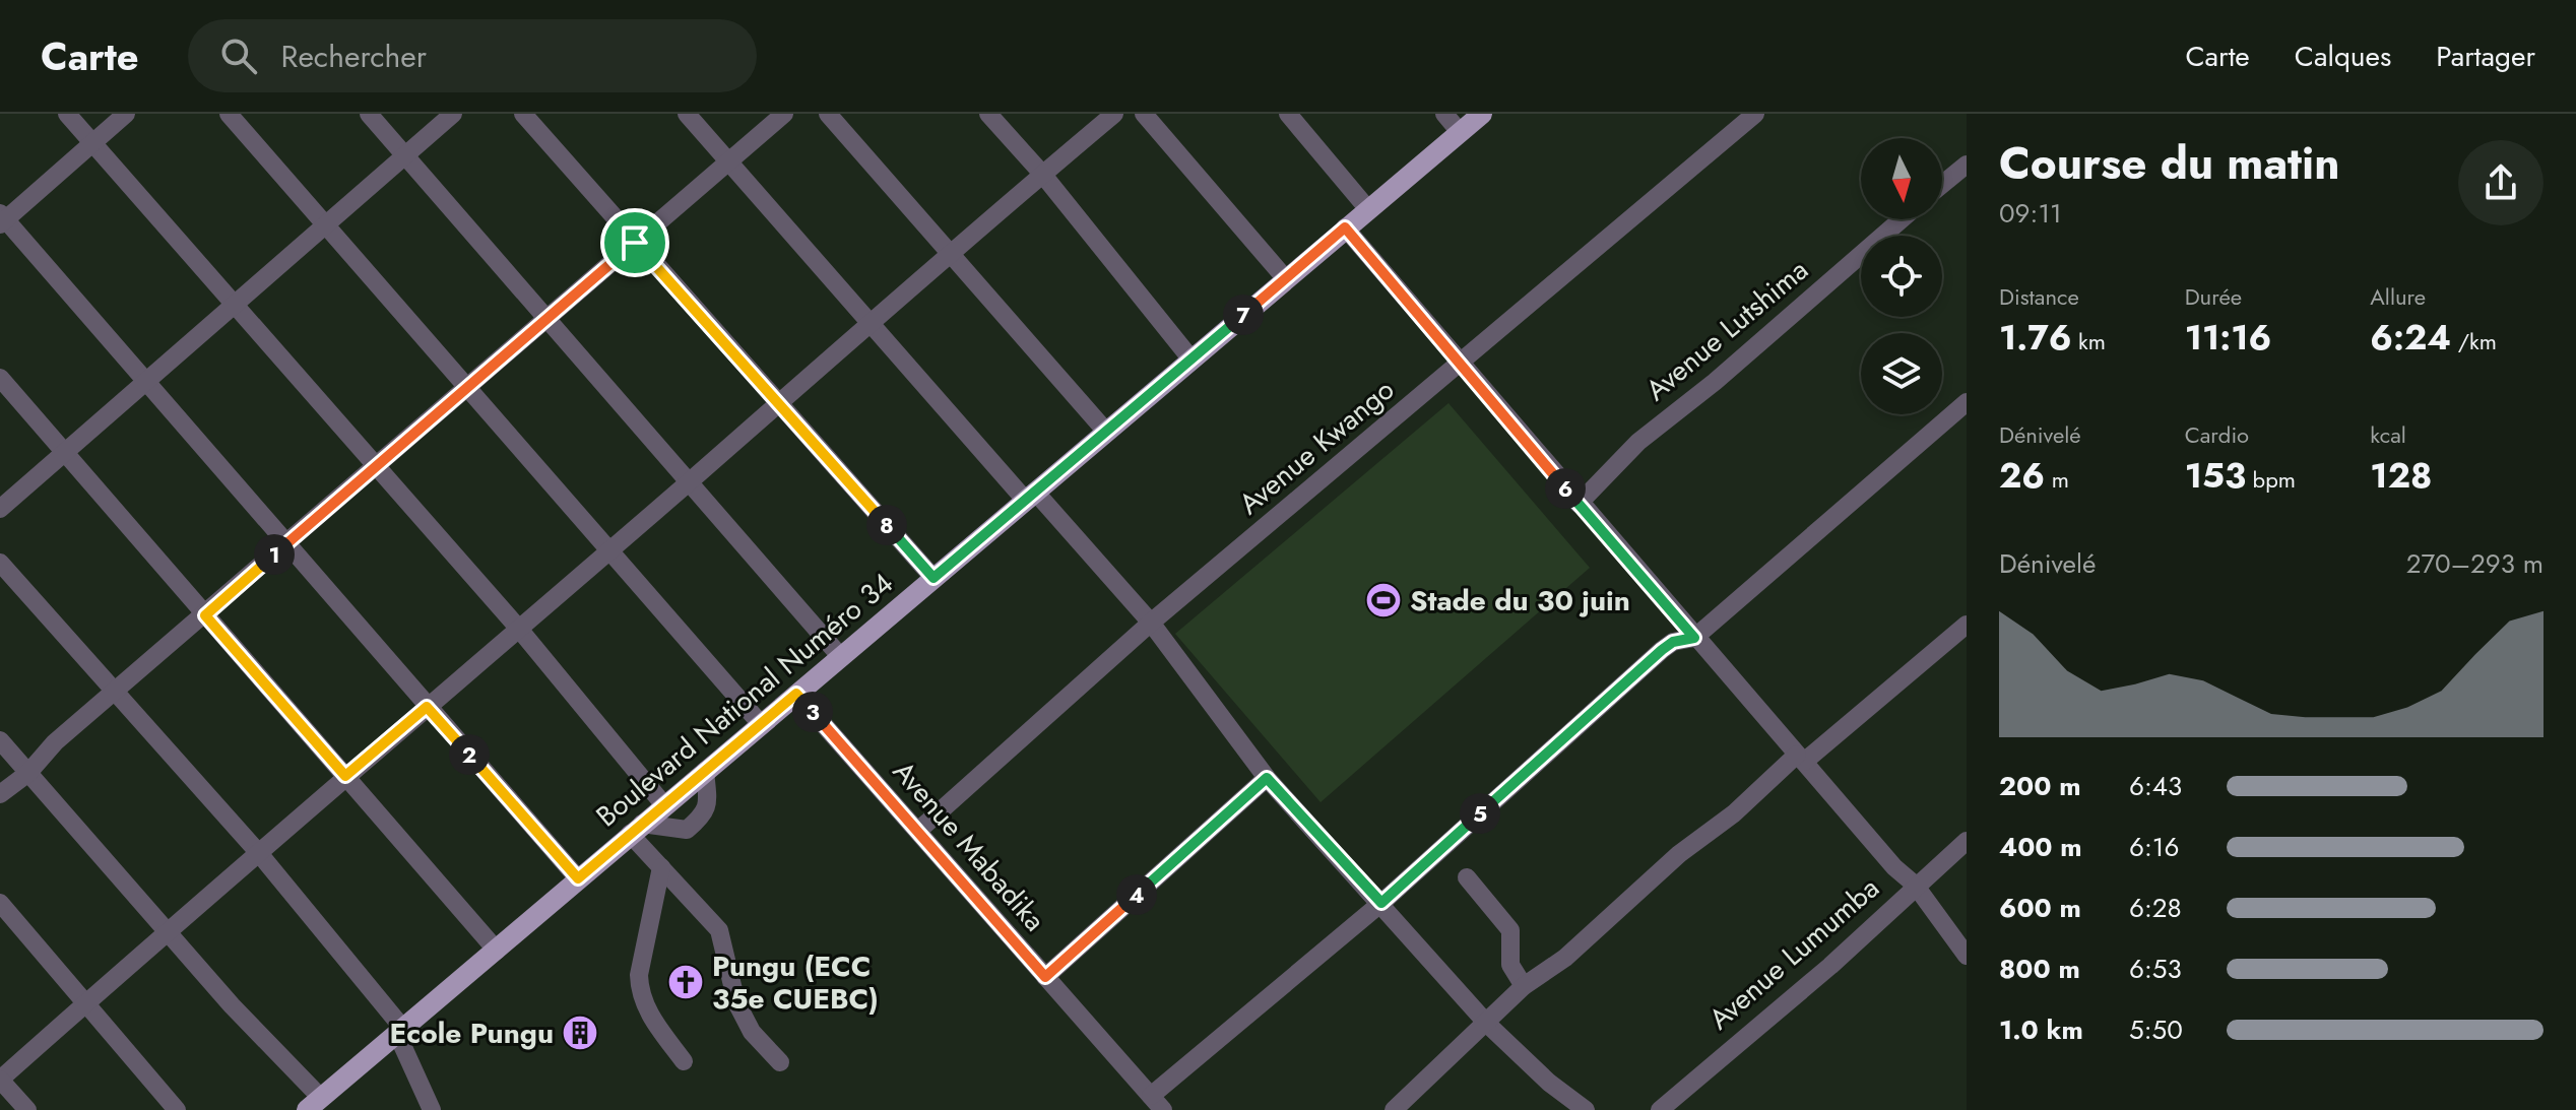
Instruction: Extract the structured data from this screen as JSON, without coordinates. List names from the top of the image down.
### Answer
{
  "streets": {
    "main road": ["Boulevard National Numéro 34"],
    "street": [
      "Avenue Lutshima",
      "Avenue Kwango",
      "Avenue Mabadika",
      "Avenue Lumumba"
    ]
  },
  "crossings": [
    ["Avenue Kwango", "Avenue Mabadika"],
    ["Boulevard National Numéro 34", "Avenue Mabadika"]
  ],
  "places": {
    "sports": ["Stade du 30 juin"],
    "church": ["Pungu (ECC 35e CUEBC)"],
    "building": ["Ecole Pungu"]
  },
  "north": "bottom",
  "page": {
    "header": "Carte",
    "search": "Rechercher",
    "nav": ["Carte", "Calques", "Partager"],
    "heading": ["Course du matin", "09:11"],
    "stats": [
      ["Distance", "1.76 km"],
      ["Durée", "11:16"],
      ["Allure", "6:24 /km"],
      ["Dénivelé", "26 m"],
      ["Cardio", "153 bpm"],
      ["kcal", "128"]
    ],
    "pins": [
      "7",
      "6",
      "8",
      "1",
      "3",
      "2",
      "5",
      "4"
    ],
    "chart": ["Dénivelé", "270–293 m"],
    "list": [
      {
        "name": "200 m",
        "note": "6:43"
      },
      {
        "name": "400 m",
        "note": "6:16"
      },
      {
        "name": "600 m",
        "note": "6:28"
      },
      {
        "name": "800 m",
        "note": "6:53"
      },
      {
        "name": "1.0 km",
        "note": "5:50"
      }
    ]
  }
}
